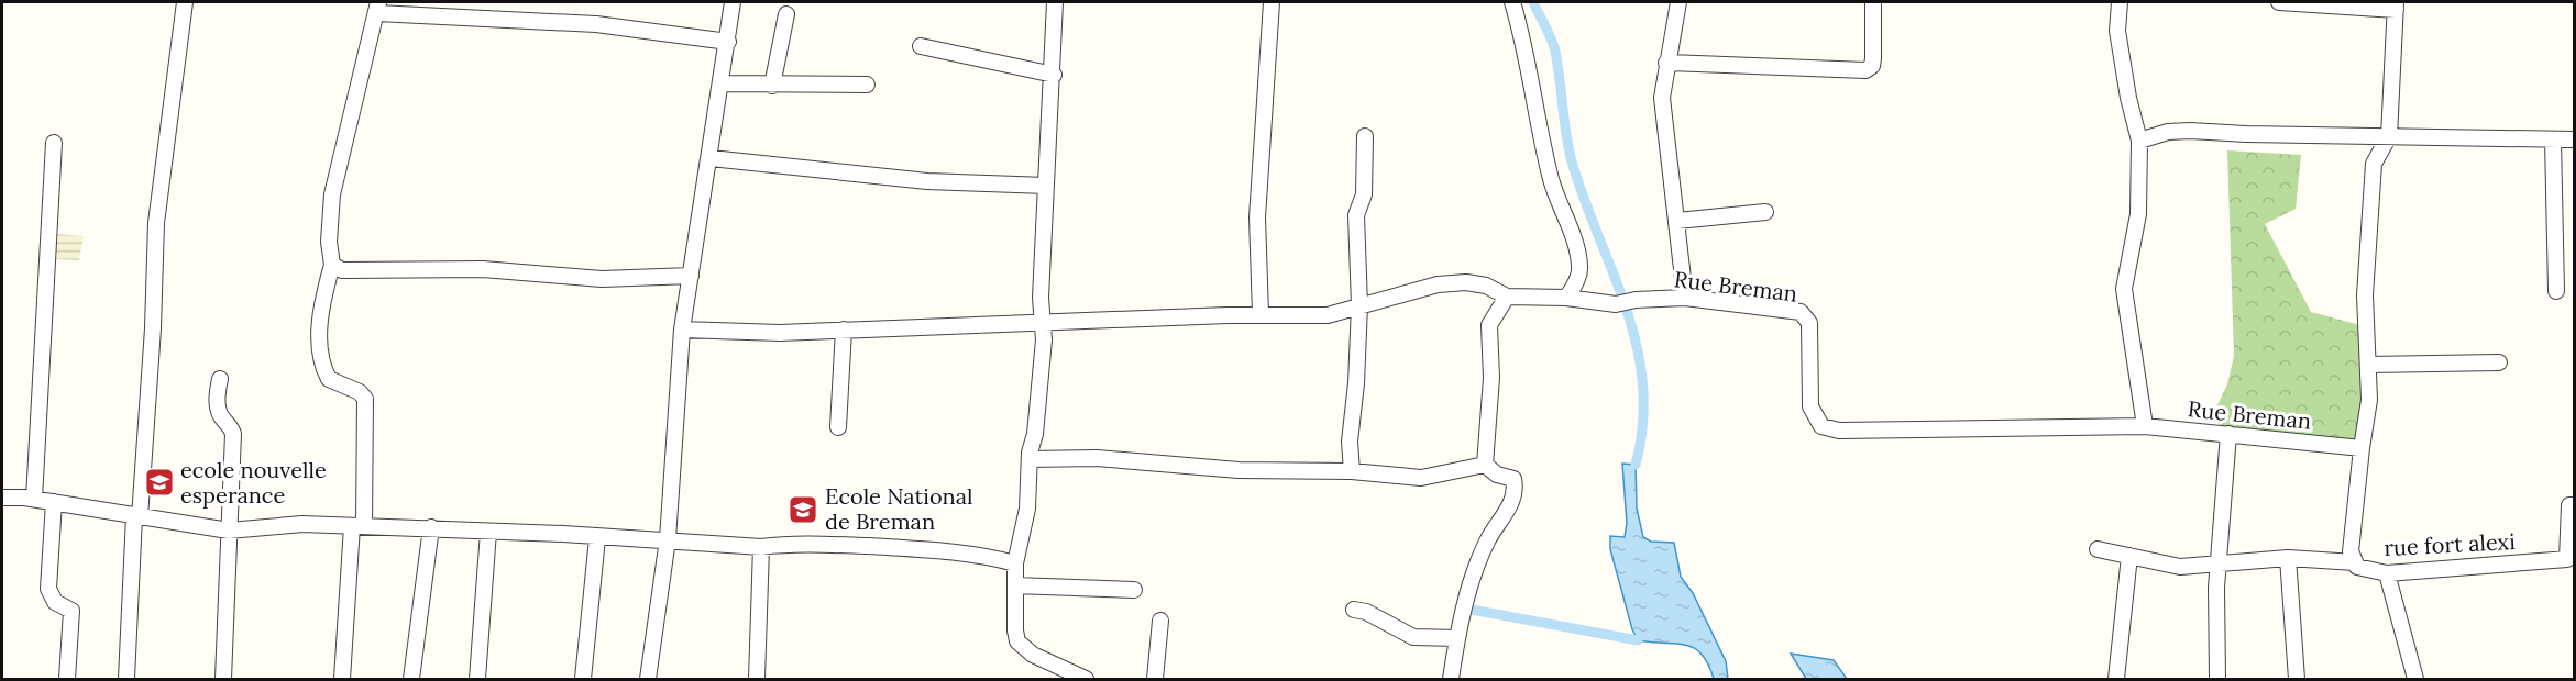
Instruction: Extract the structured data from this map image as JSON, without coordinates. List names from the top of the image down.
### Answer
{
  "streets": {
    "street": ["Rue Breman", "rue fort alexi"]
  },
  "crossings": [
    ["Rue Breman", "rue fort alexi"]
  ],
  "places": {
    "school or university": ["ecole nouvelle esperance", "Ecole National de Breman"]
  }
}
